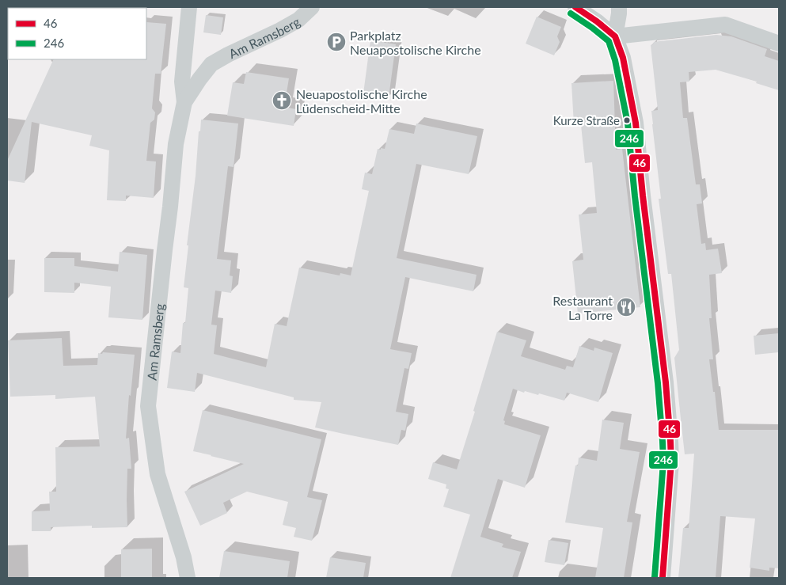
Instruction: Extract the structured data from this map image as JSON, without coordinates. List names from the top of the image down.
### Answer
{
  "streets": {
    "street": ["Am Ramsberg"]
  },
  "places": {
    "parking": ["Parkplatz Neuapostolische Kirche"],
    "church": ["Neuapostolische Kirche Lüdenscheid-Mitte"],
    "other": ["Kurze Straße"],
    "restaurant": ["Restaurant La Torre"]
  },
  "lines": ["transit line 46", "transit line 246"],
  "legend": ["46", "246"]
}
